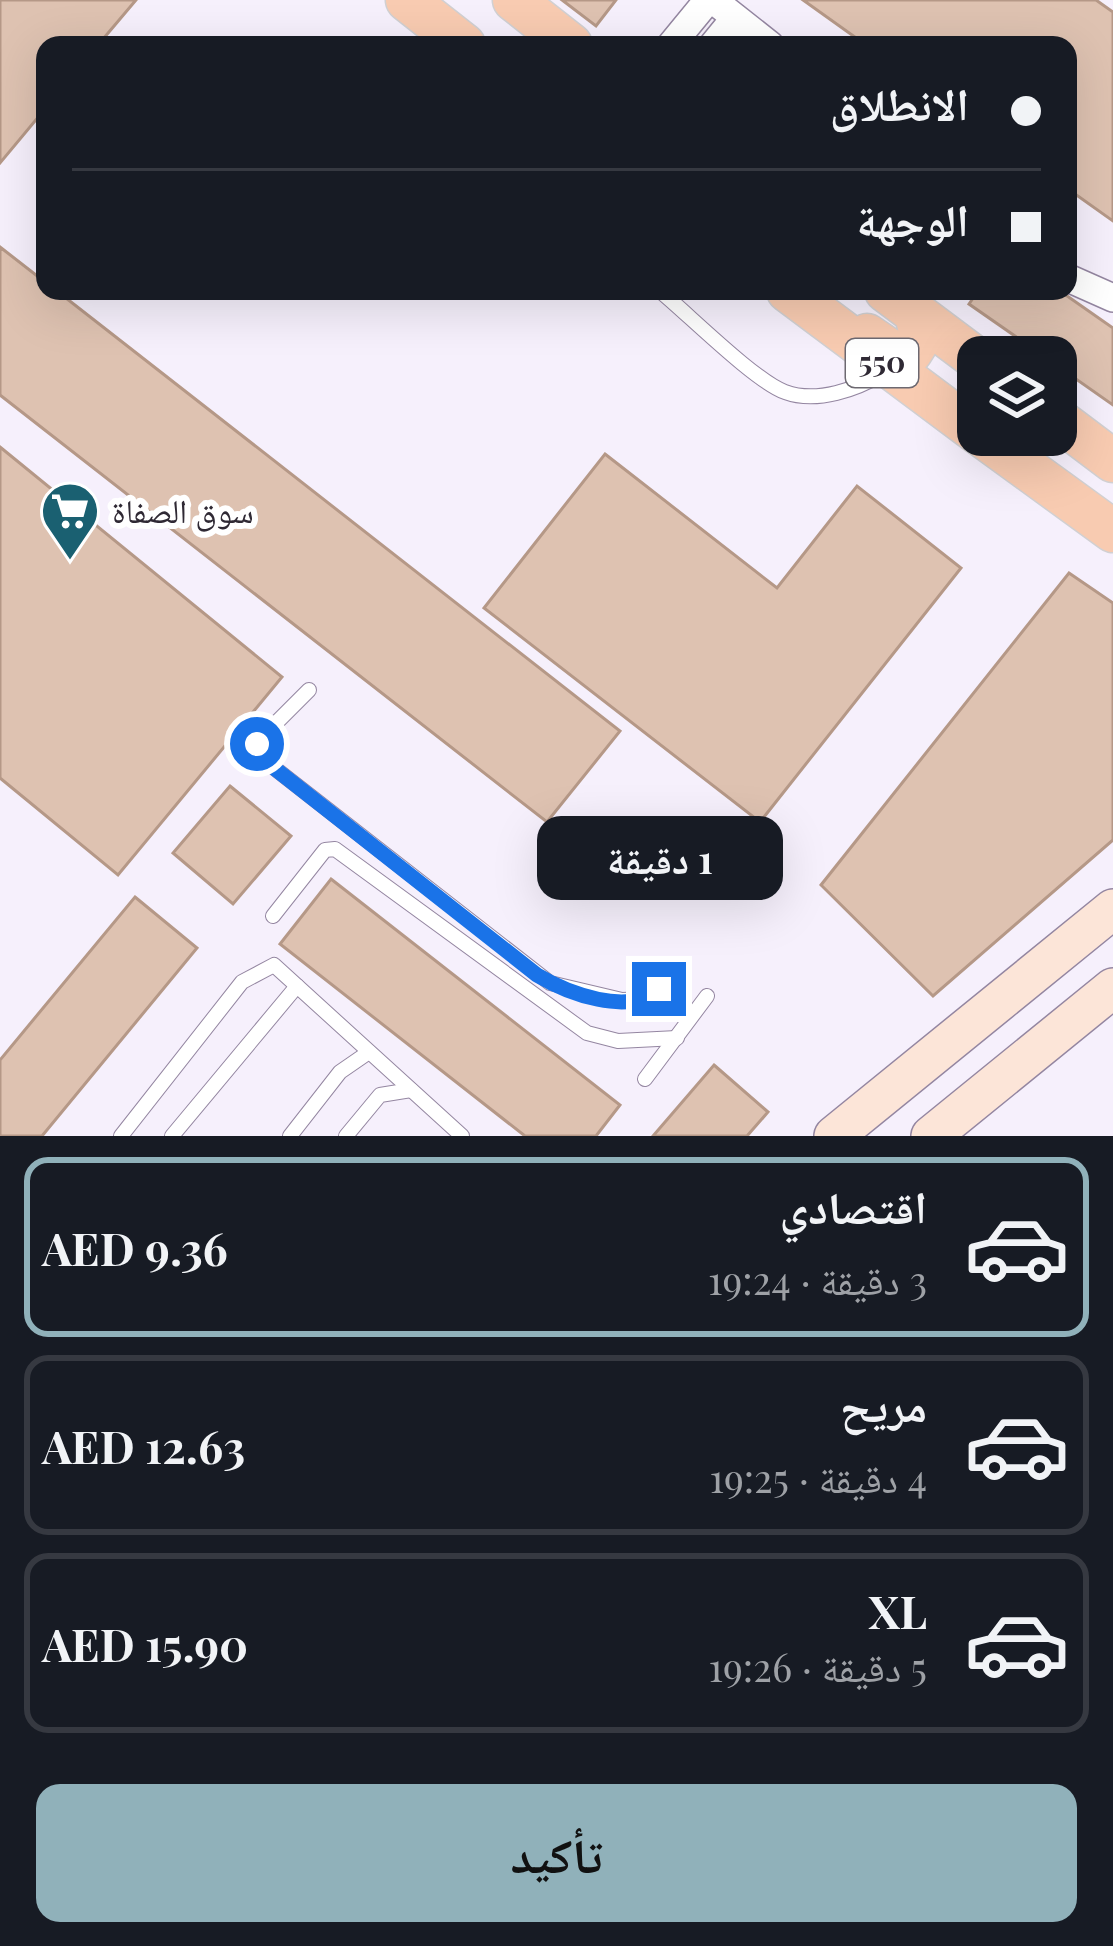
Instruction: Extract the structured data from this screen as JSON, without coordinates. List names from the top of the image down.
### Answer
{
  "streets": {
    "main road": ["550"]
  },
  "places": {
    "supermarket": ["سوق الصفاة"]
  },
  "page": {
    "banner": ["الانطلاق", "الوجهة"],
    "bubble": "1 دقيقة",
    "list": [
      {
        "name": "اقتصادي",
        "note": "3 دقيقة · 19:24",
        "value": "AED 9.36"
      },
      {
        "name": "مريح",
        "note": "4 دقيقة · 19:25",
        "value": "AED 12.63"
      },
      {
        "name": "XL",
        "note": "5 دقيقة · 19:26",
        "value": "AED 15.90"
      }
    ],
    "buttons": "تأكيد"
  }
}
